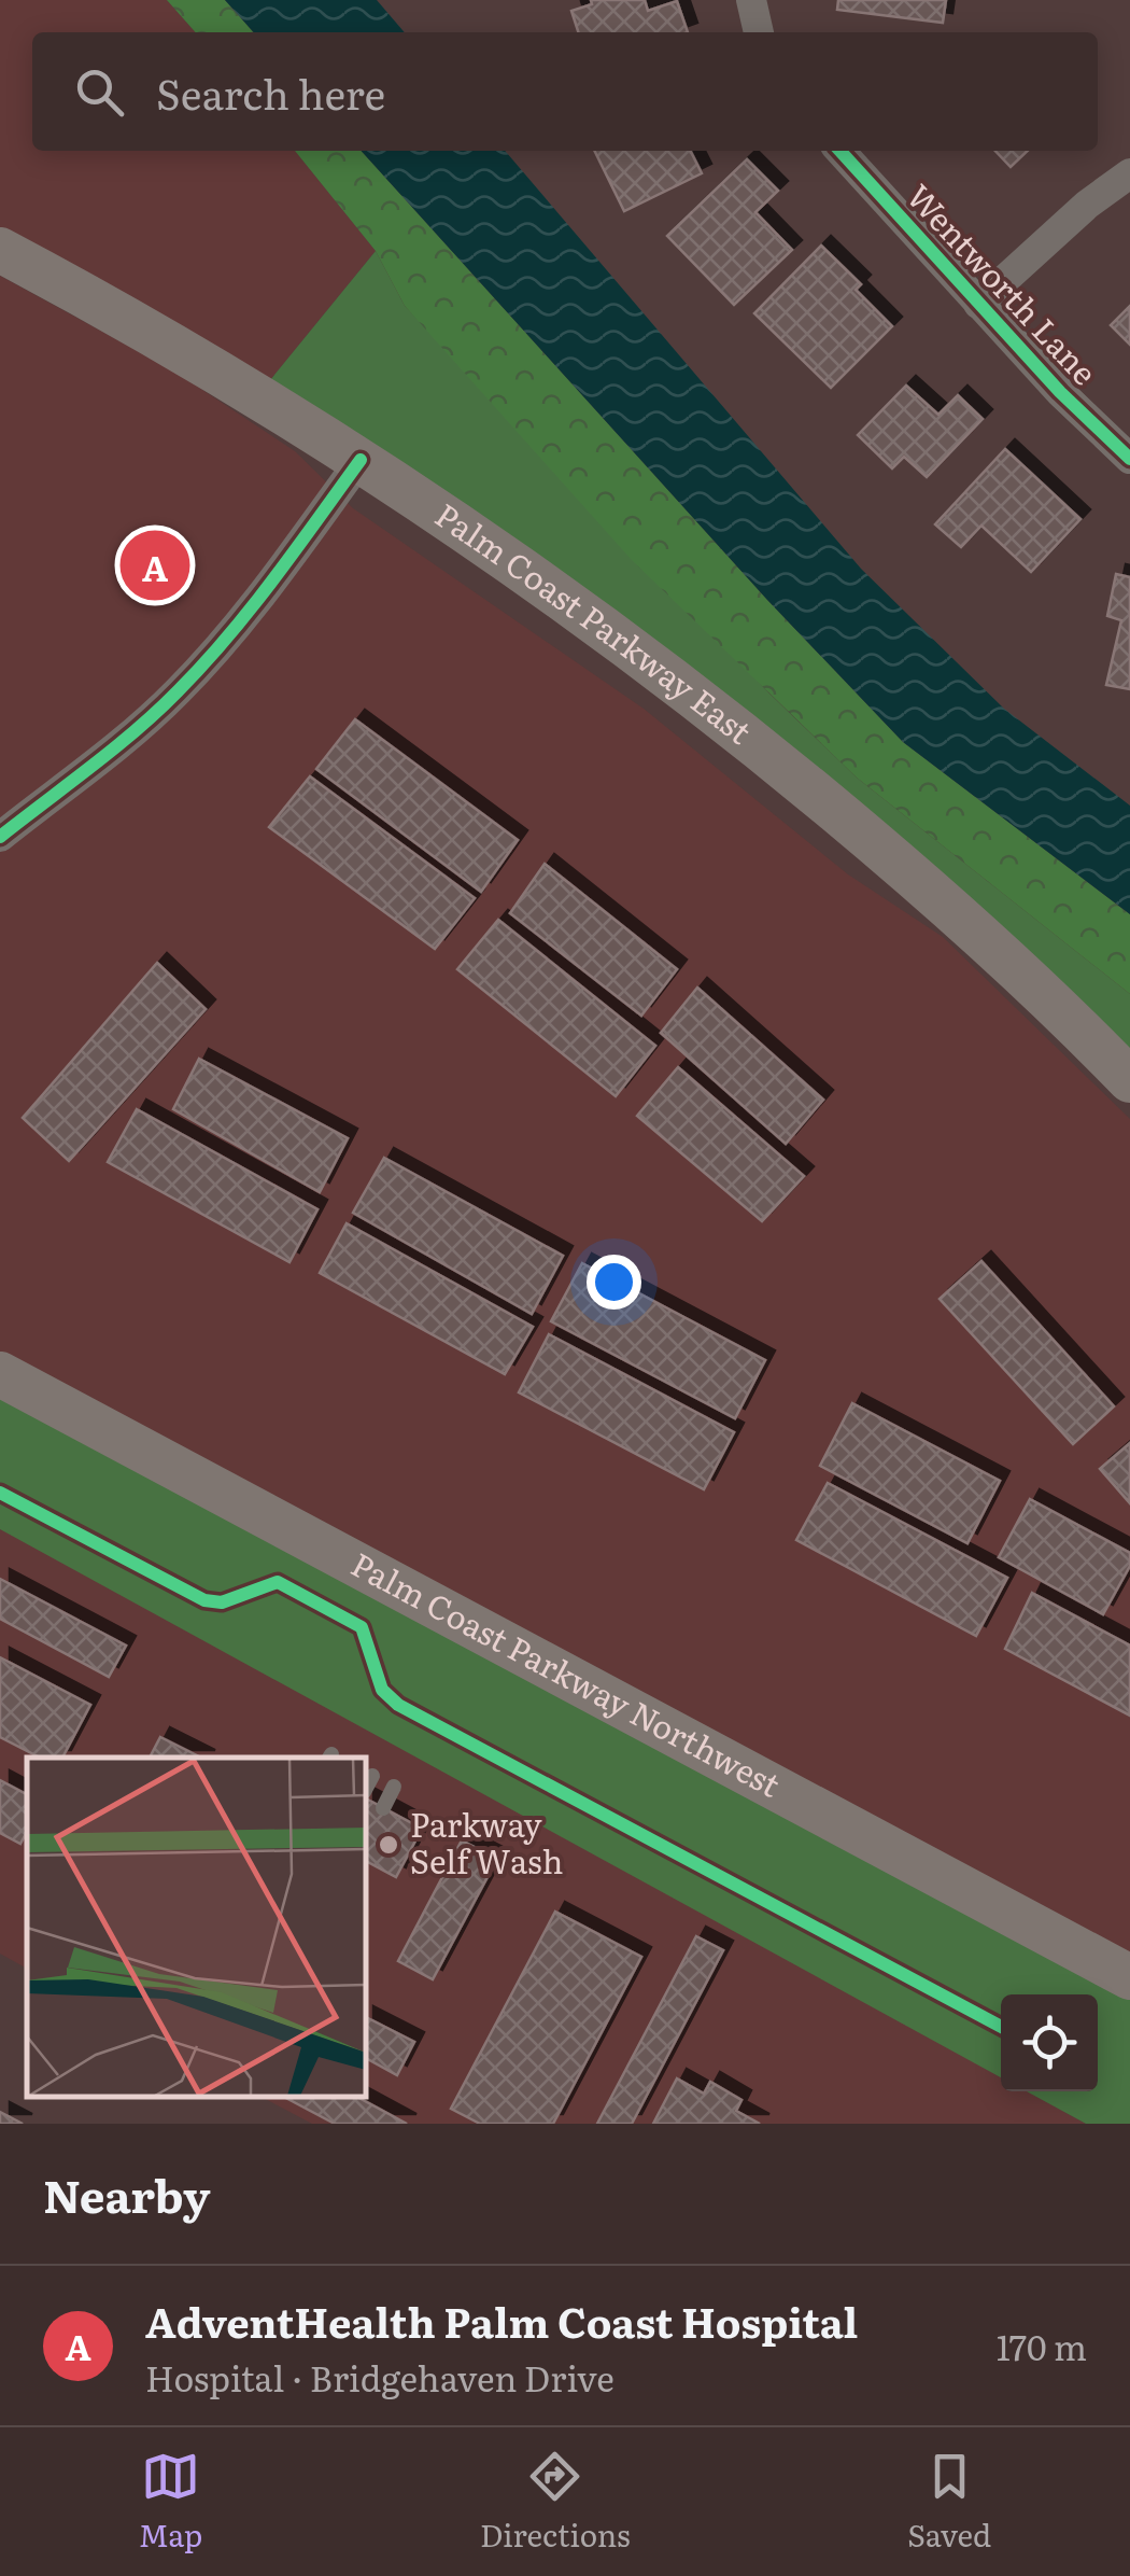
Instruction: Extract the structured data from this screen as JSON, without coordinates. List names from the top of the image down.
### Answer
{
  "streets": {
    "main road": ["Palm Coast Parkway East", "Palm Coast Parkway Northwest"],
    "street": ["Wentworth Lane"]
  },
  "places": ["Parkway Self Wash"],
  "page": {
    "search": "Search here",
    "pins": "A",
    "heading": "Nearby",
    "list": [
      {
        "mark": "A",
        "name": "AdventHealth Palm Coast Hospital",
        "note": "Hospital · Bridgehaven Drive",
        "value": "170 m"
      }
    ],
    "nav": ["Map", "Directions", "Saved"]
  }
}
